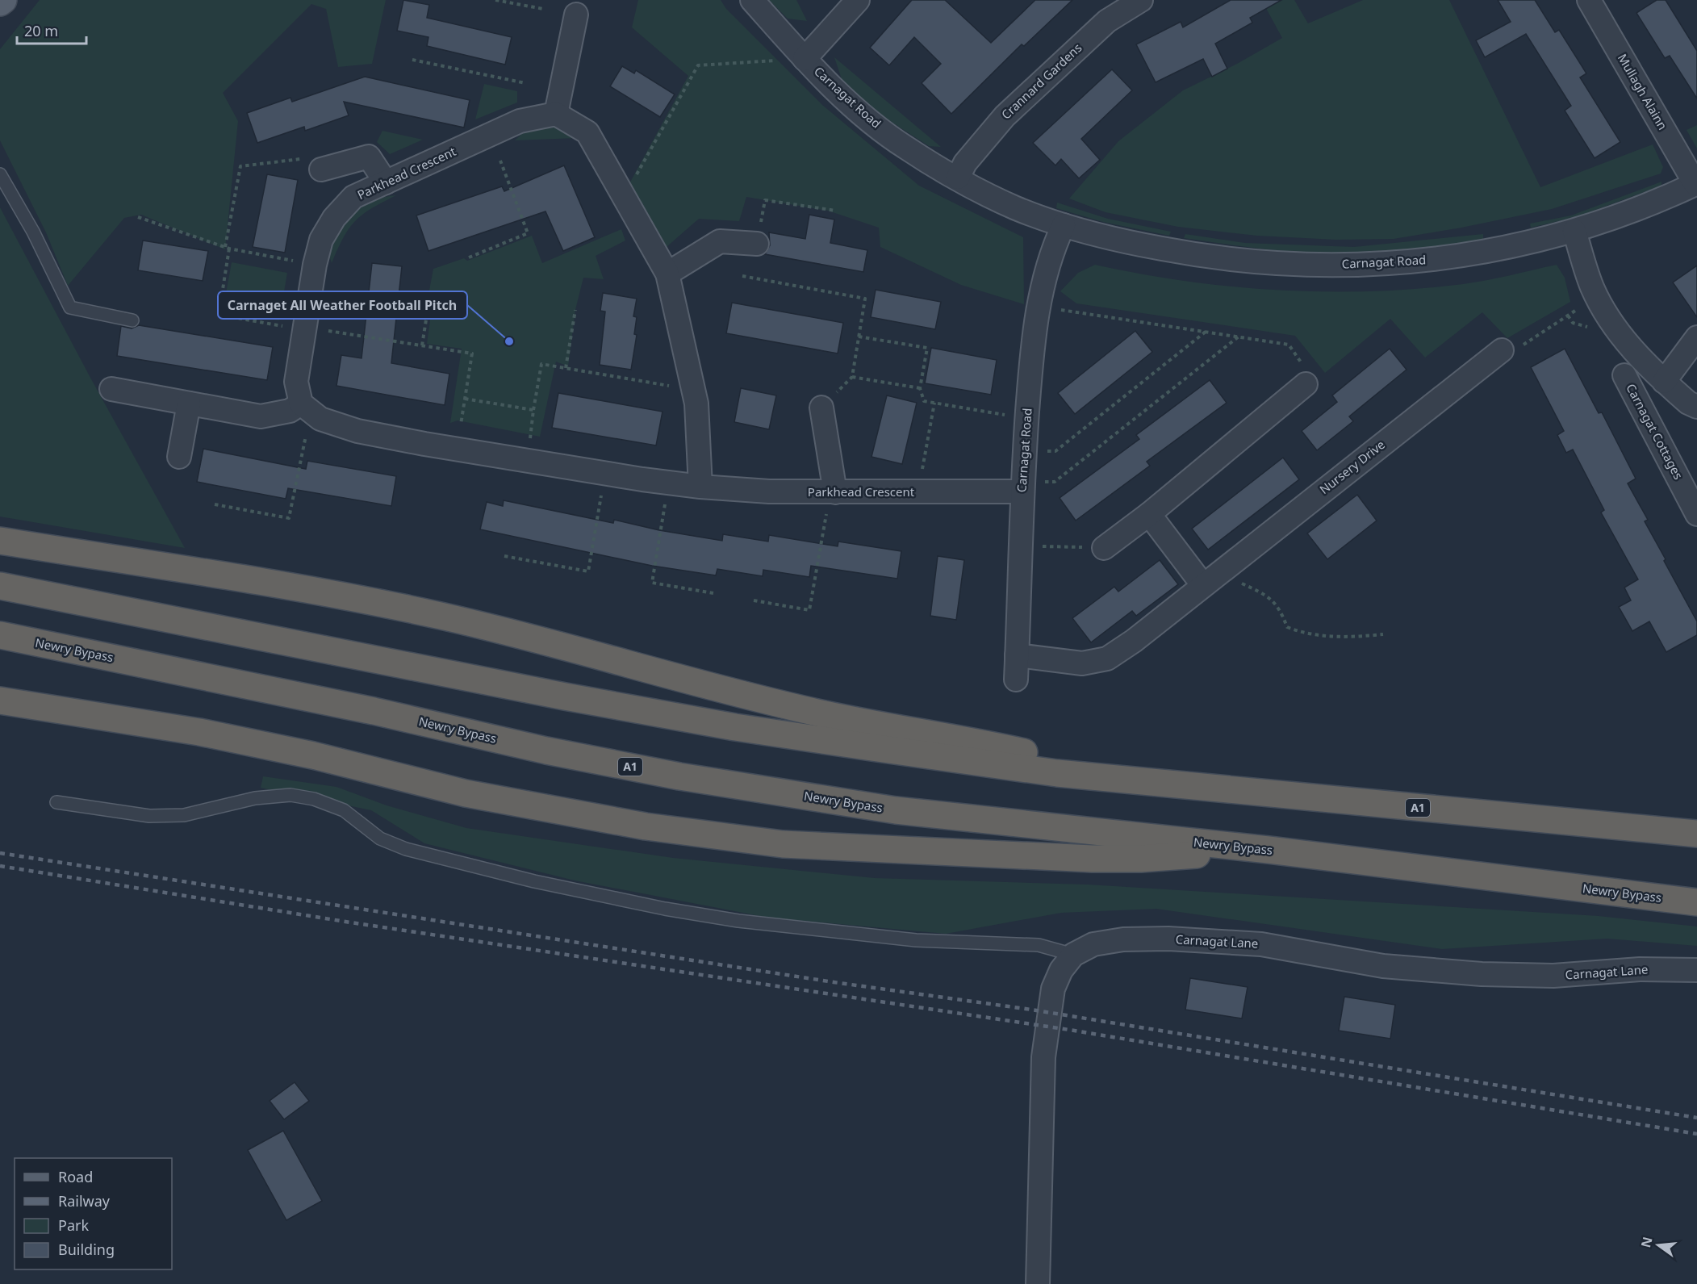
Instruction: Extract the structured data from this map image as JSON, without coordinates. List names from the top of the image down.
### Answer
{
  "streets": {
    "highway": ["Newry Bypass", "A1"],
    "street": [
      "Crannard Gardens",
      "Mullagh Alainn",
      "Carnagat Road",
      "Parkhead Crescent",
      "Carnagat Cottages",
      "Nursery Drive",
      "Carnagat Lane"
    ]
  },
  "crossings": [
    ["Crannard Gardens", "Carnagat Road"],
    ["Mullagh Alainn", "Carnagat Road"],
    ["Carnagat Road", "Parkhead Crescent"],
    ["Carnagat Road", "Nursery Drive"]
  ],
  "places": ["Carnaget All Weather Football Pitch"],
  "legend": [
    "Road",
    "Railway",
    "Park",
    "Building"
  ],
  "scale_bar": "20 m",
  "north": "left"
}
